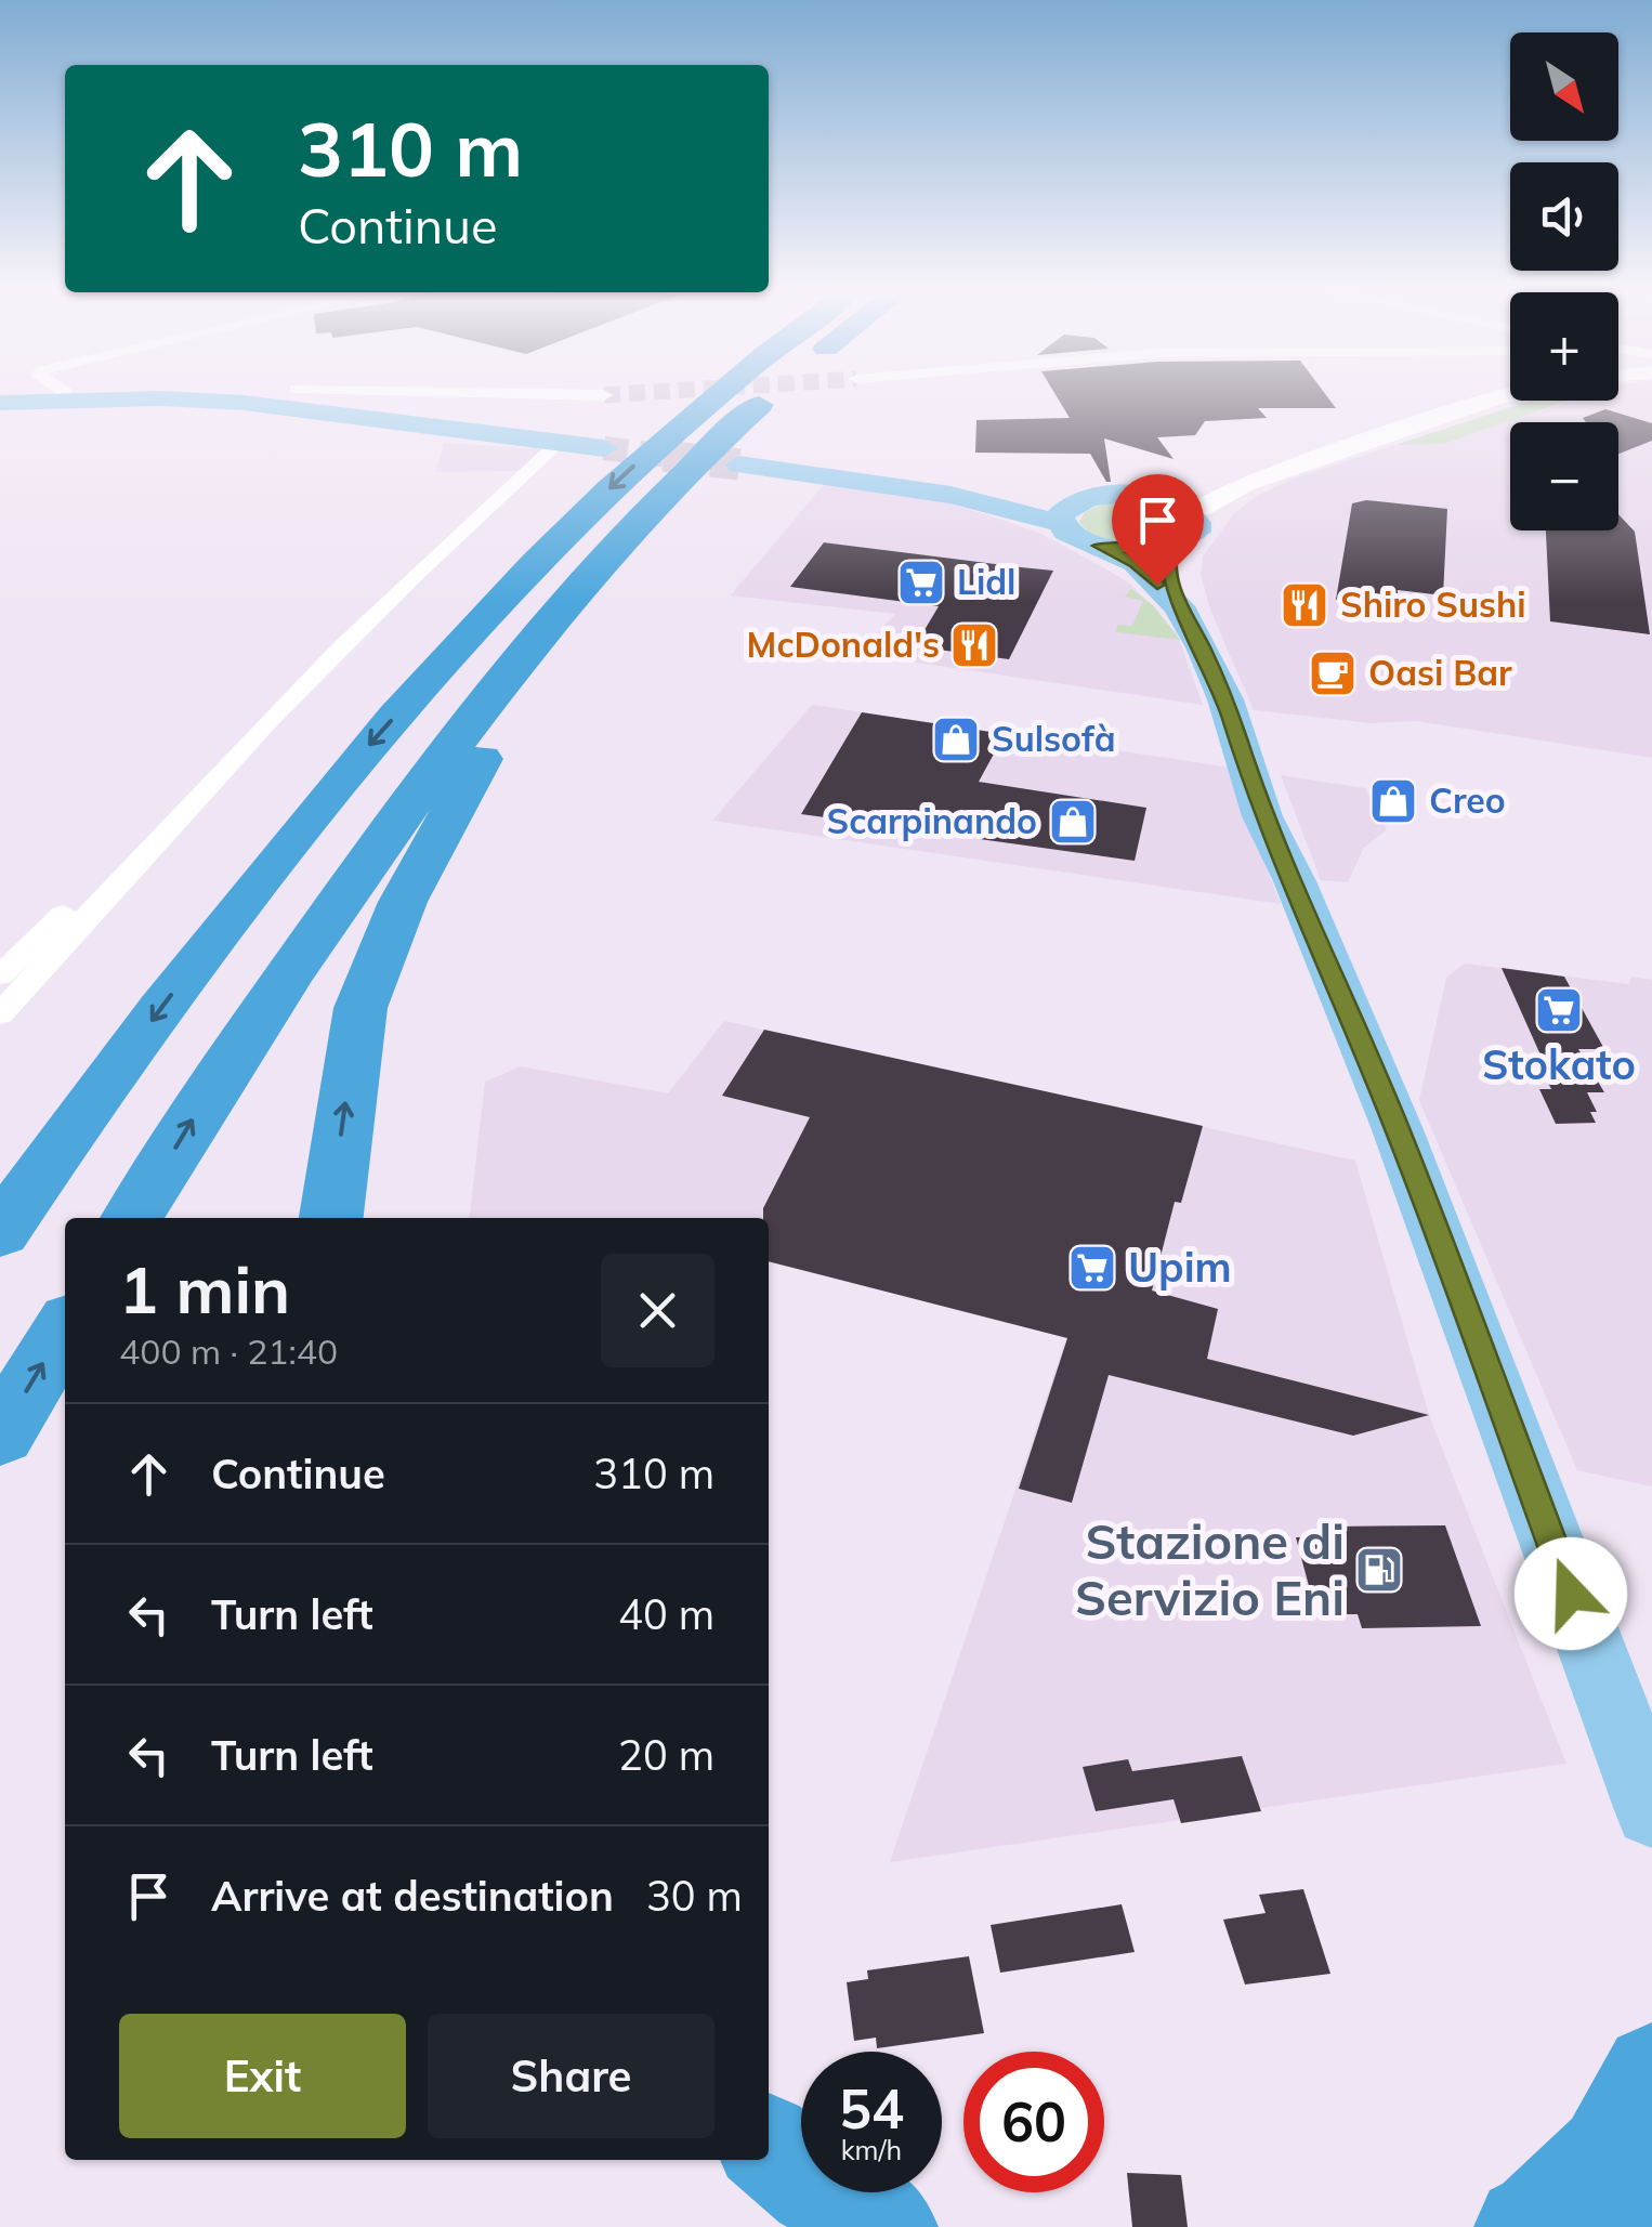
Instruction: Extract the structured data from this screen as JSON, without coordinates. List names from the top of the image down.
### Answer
{
  "places": {
    "supermarket": ["Lidl", "Stokato", "Upim"],
    "restaurant": ["Shiro Sushi", "McDonald's"],
    "cafe": ["Oasi Bar"],
    "shop": ["Sulsofà", "Creo", "Scarpinando"],
    "fuel station": ["Stazione di Servizio Eni"]
  },
  "north": "bottom right",
  "page": {
    "map_buttons": ["+", "−"],
    "turn": ["310 m", "Continue"],
    "heading": ["1 min", "400 m · 21:40"],
    "list": [
      {
        "name": "Continue",
        "value": "310 m"
      },
      {
        "name": "Turn left",
        "value": "40 m"
      },
      {
        "name": "Turn left",
        "value": "20 m"
      },
      {
        "name": "Arrive at destination",
        "value": "30 m"
      }
    ],
    "buttons": ["Exit", "Share"],
    "speed": "54 km/h",
    "limit": "60"
  }
}
